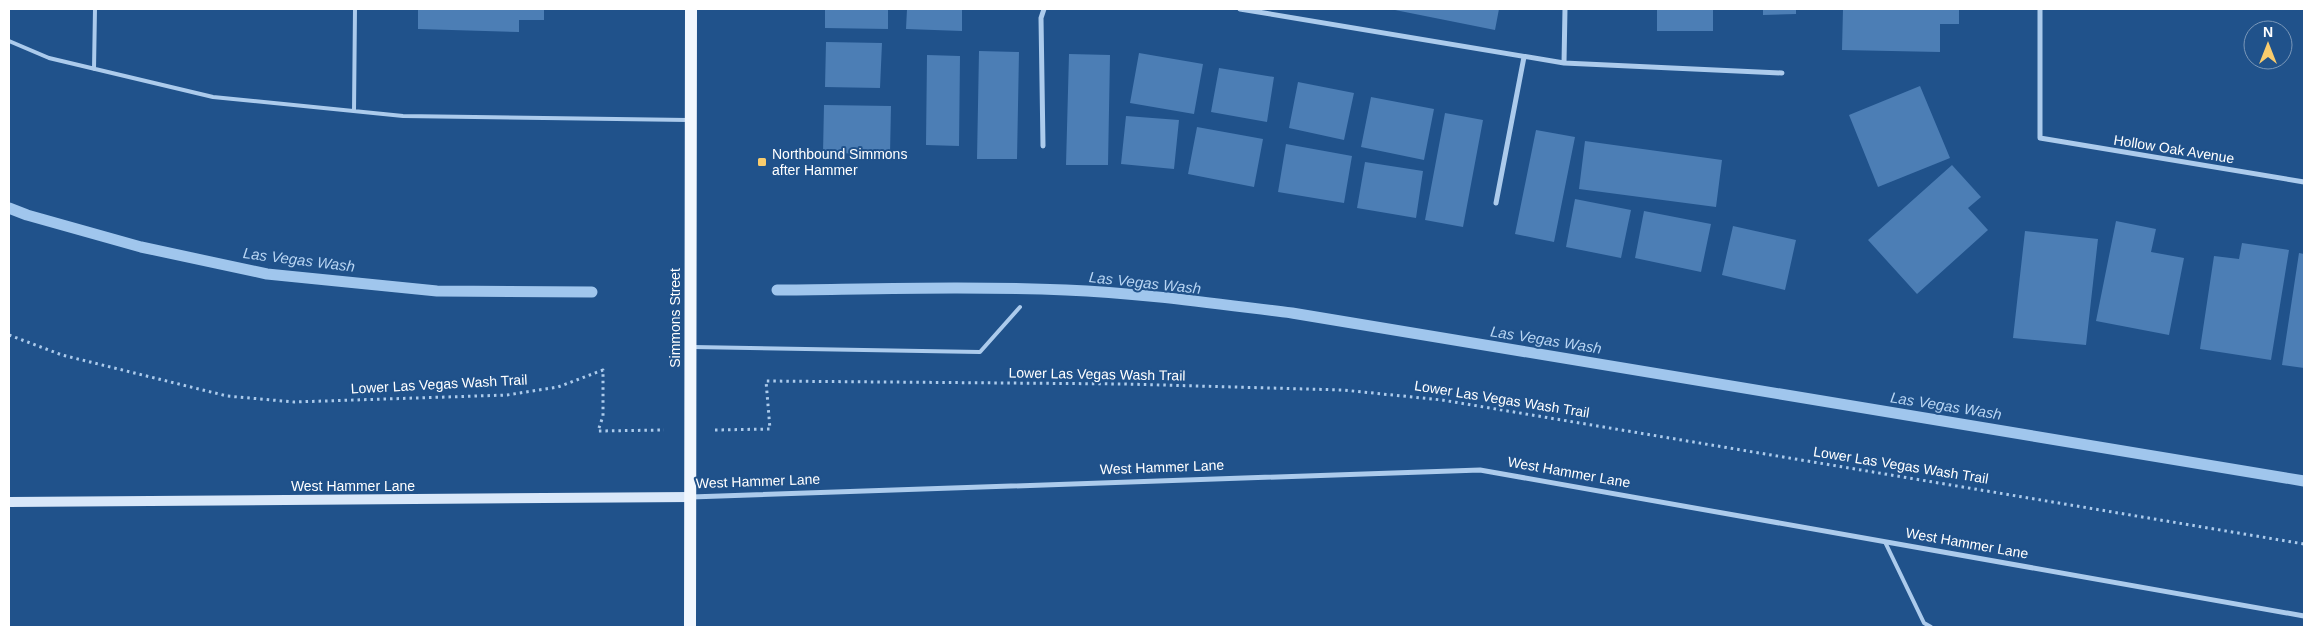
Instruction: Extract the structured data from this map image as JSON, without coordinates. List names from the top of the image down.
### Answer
{
  "streets": {
    "main road": ["Simmons Street"],
    "street": ["Hollow Oak Avenue", "West Hammer Lane"],
    "path": ["Lower Las Vegas Wash Trail"]
  },
  "crossings": [
    ["Simmons Street", "Lower Las Vegas Wash Trail"],
    ["Simmons Street", "West Hammer Lane"]
  ],
  "water": ["Las Vegas Wash"],
  "places": {
    "transit": ["Northbound Simmons after Hammer"]
  },
  "north": "top"
}
